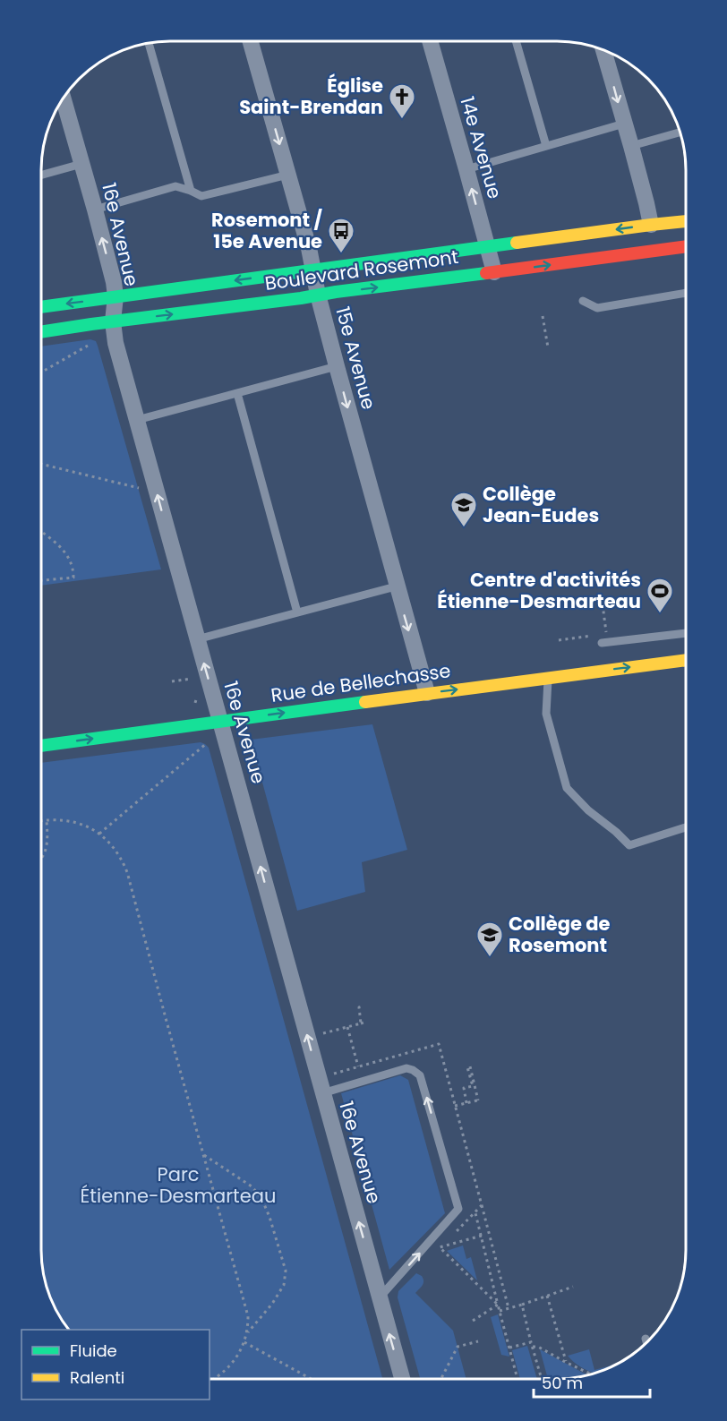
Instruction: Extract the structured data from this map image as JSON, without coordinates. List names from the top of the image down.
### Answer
{
  "streets": {
    "main road": ["Boulevard Rosemont", "Rue de Bellechasse"],
    "street": ["14e Avenue", "16e Avenue", "15e Avenue"]
  },
  "crossings": [
    ["14e Avenue", "Boulevard Rosemont"],
    ["16e Avenue", "Boulevard Rosemont"],
    ["16e Avenue", "Rue de Bellechasse"],
    ["Boulevard Rosemont", "15e Avenue"],
    ["15e Avenue", "Rue de Bellechasse"]
  ],
  "one_way": ["16e Avenue", "15e Avenue", "Rue de Bellechasse"],
  "parks": ["Parc Étienne-Desmarteau"],
  "places": {
    "church": ["Église Saint-Brendan"],
    "bus stop": ["Rosemont / 15e Avenue"],
    "school or university": ["Collège Jean-Eudes", "Collège de Rosemont"],
    "sports": ["Centre d'activités Étienne-Desmarteau"]
  },
  "legend": ["Fluide", "Ralenti"],
  "scale_bar": "50 m"
}
